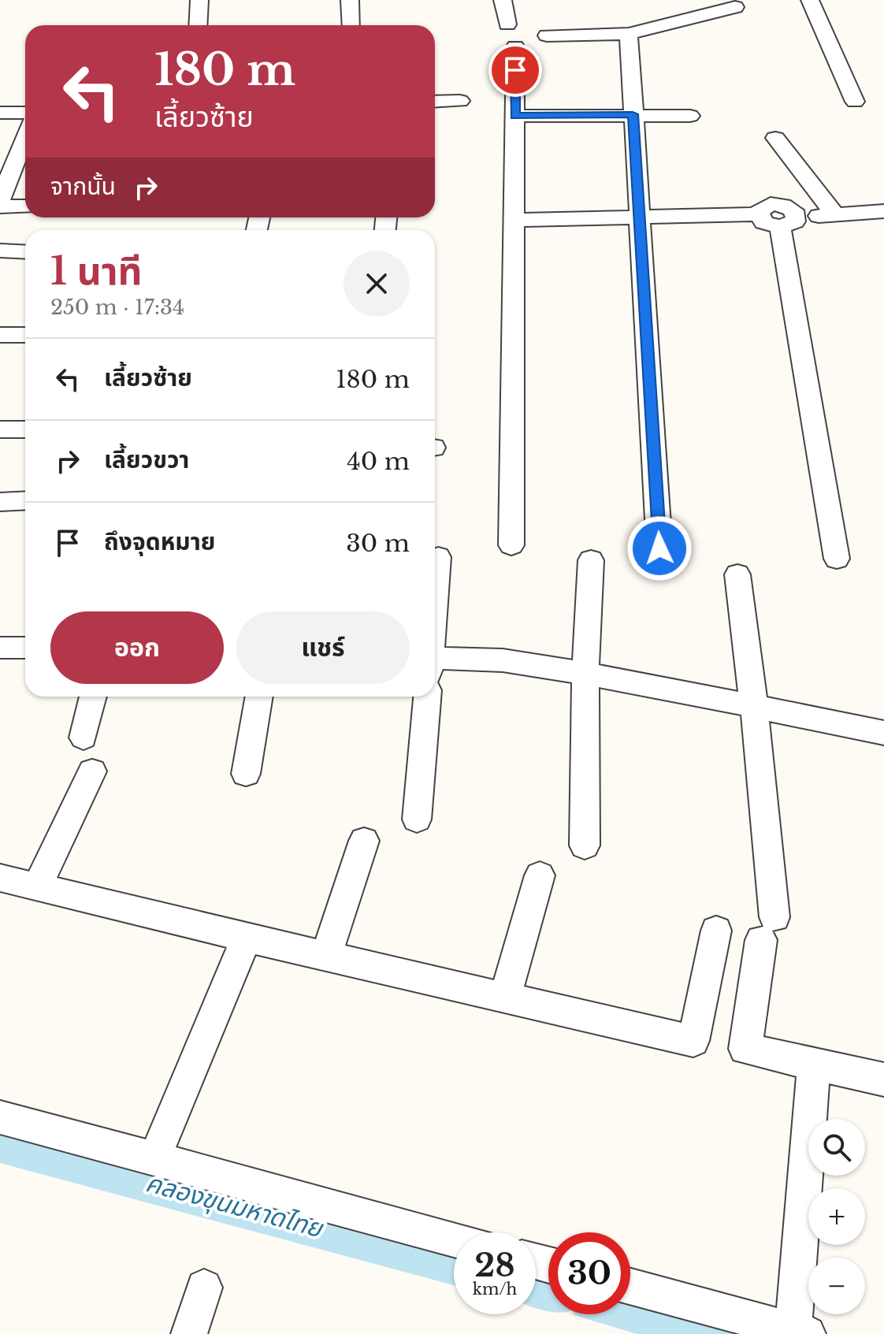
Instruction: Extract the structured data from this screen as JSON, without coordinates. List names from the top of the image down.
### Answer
{
  "water": ["คลองขุนมหาดไทย"],
  "page": {
    "turn": ["180 m", "เลี้ยวซ้าย"],
    "then": "จากนั้น",
    "heading": ["1 นาที", "250 m · 17:34"],
    "list": [
      {
        "name": "เลี้ยวซ้าย",
        "value": "180 m"
      },
      {
        "name": "เลี้ยวขวา",
        "value": "40 m"
      },
      {
        "name": "ถึงจุดหมาย",
        "value": "30 m"
      }
    ],
    "buttons": ["ออก", "แชร์"],
    "map_buttons": ["+", "−"],
    "speed": "28 km/h",
    "limit": "30"
  }
}
